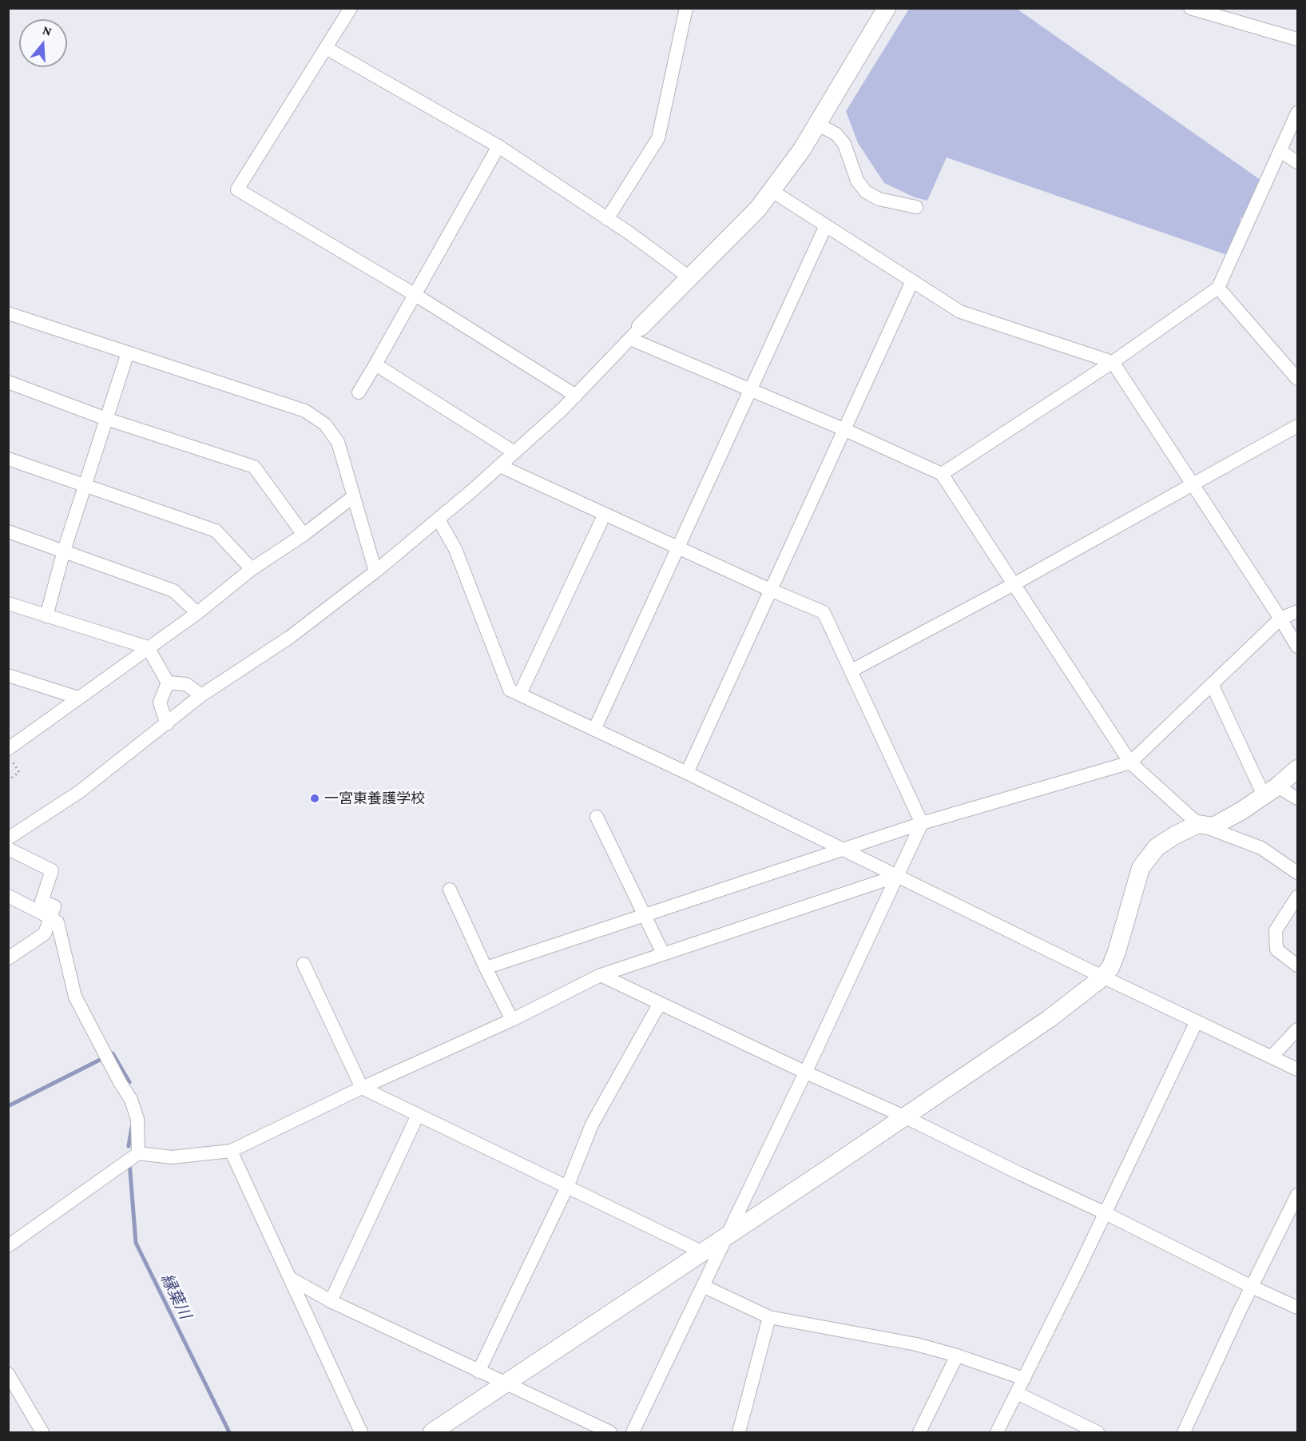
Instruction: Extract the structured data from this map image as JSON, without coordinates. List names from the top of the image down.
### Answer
{
  "water": ["縁葉川"],
  "places": ["一宮東養護学校"],
  "north": "top"
}
